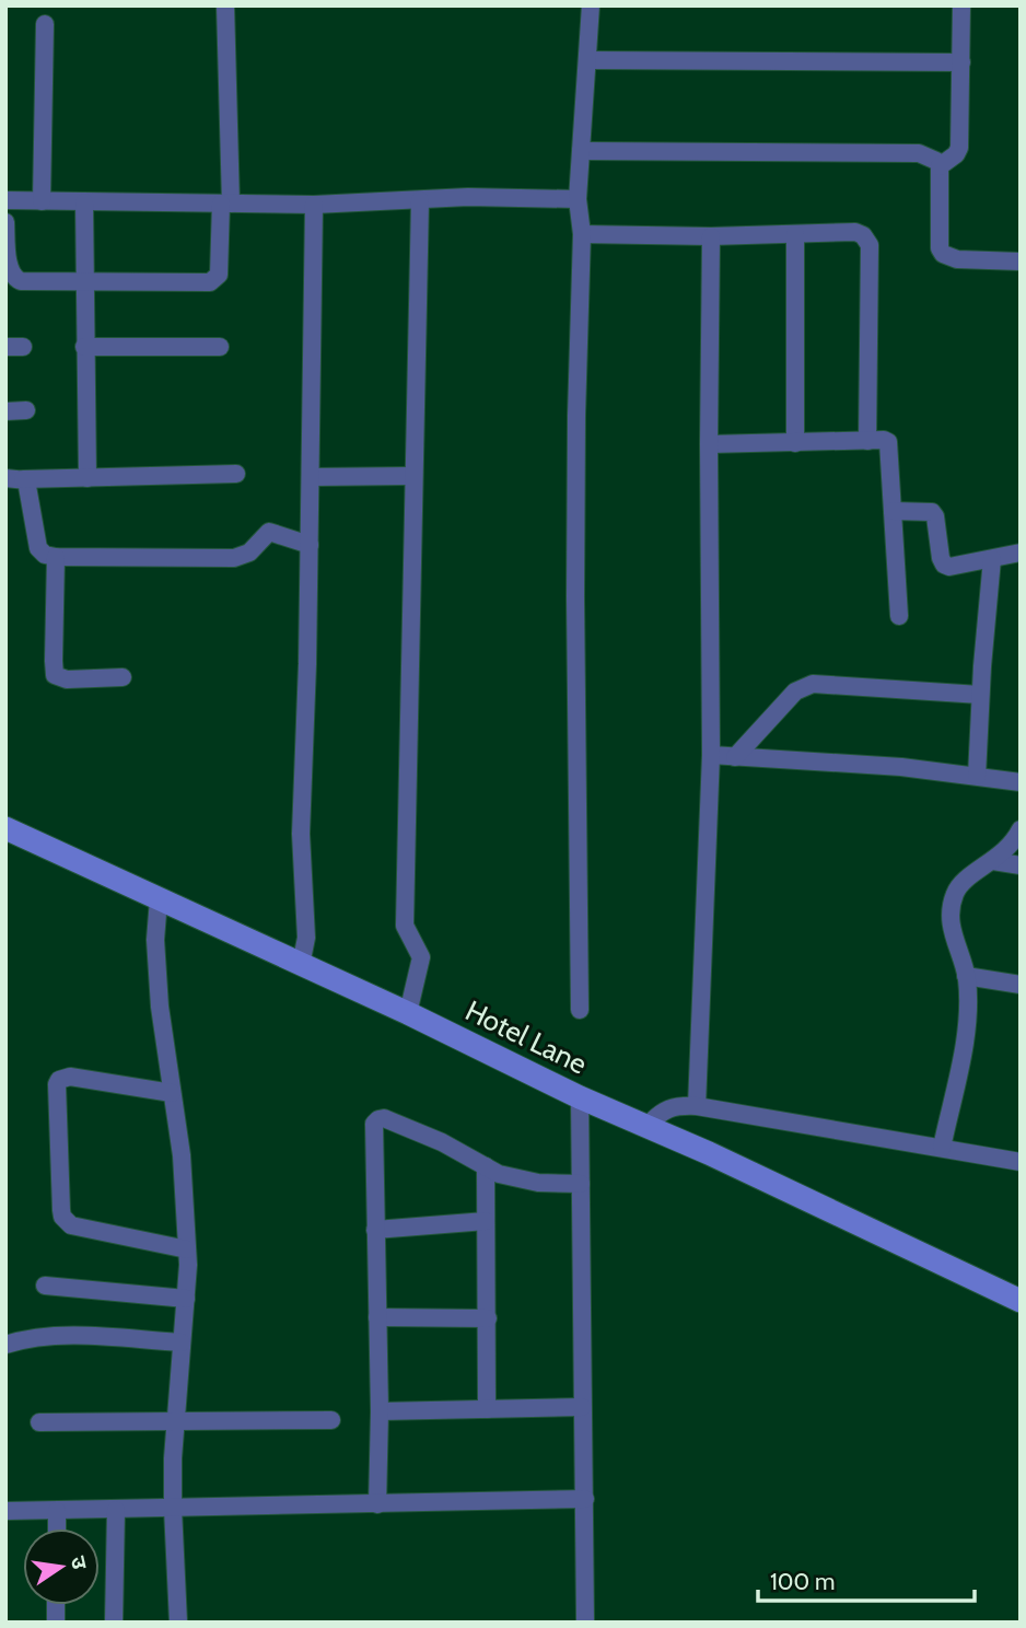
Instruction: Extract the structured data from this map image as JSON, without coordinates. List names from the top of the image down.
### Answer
{
  "streets": {
    "street": ["Hotel Lane"]
  },
  "scale_bar": "100 m",
  "north": "right"
}
